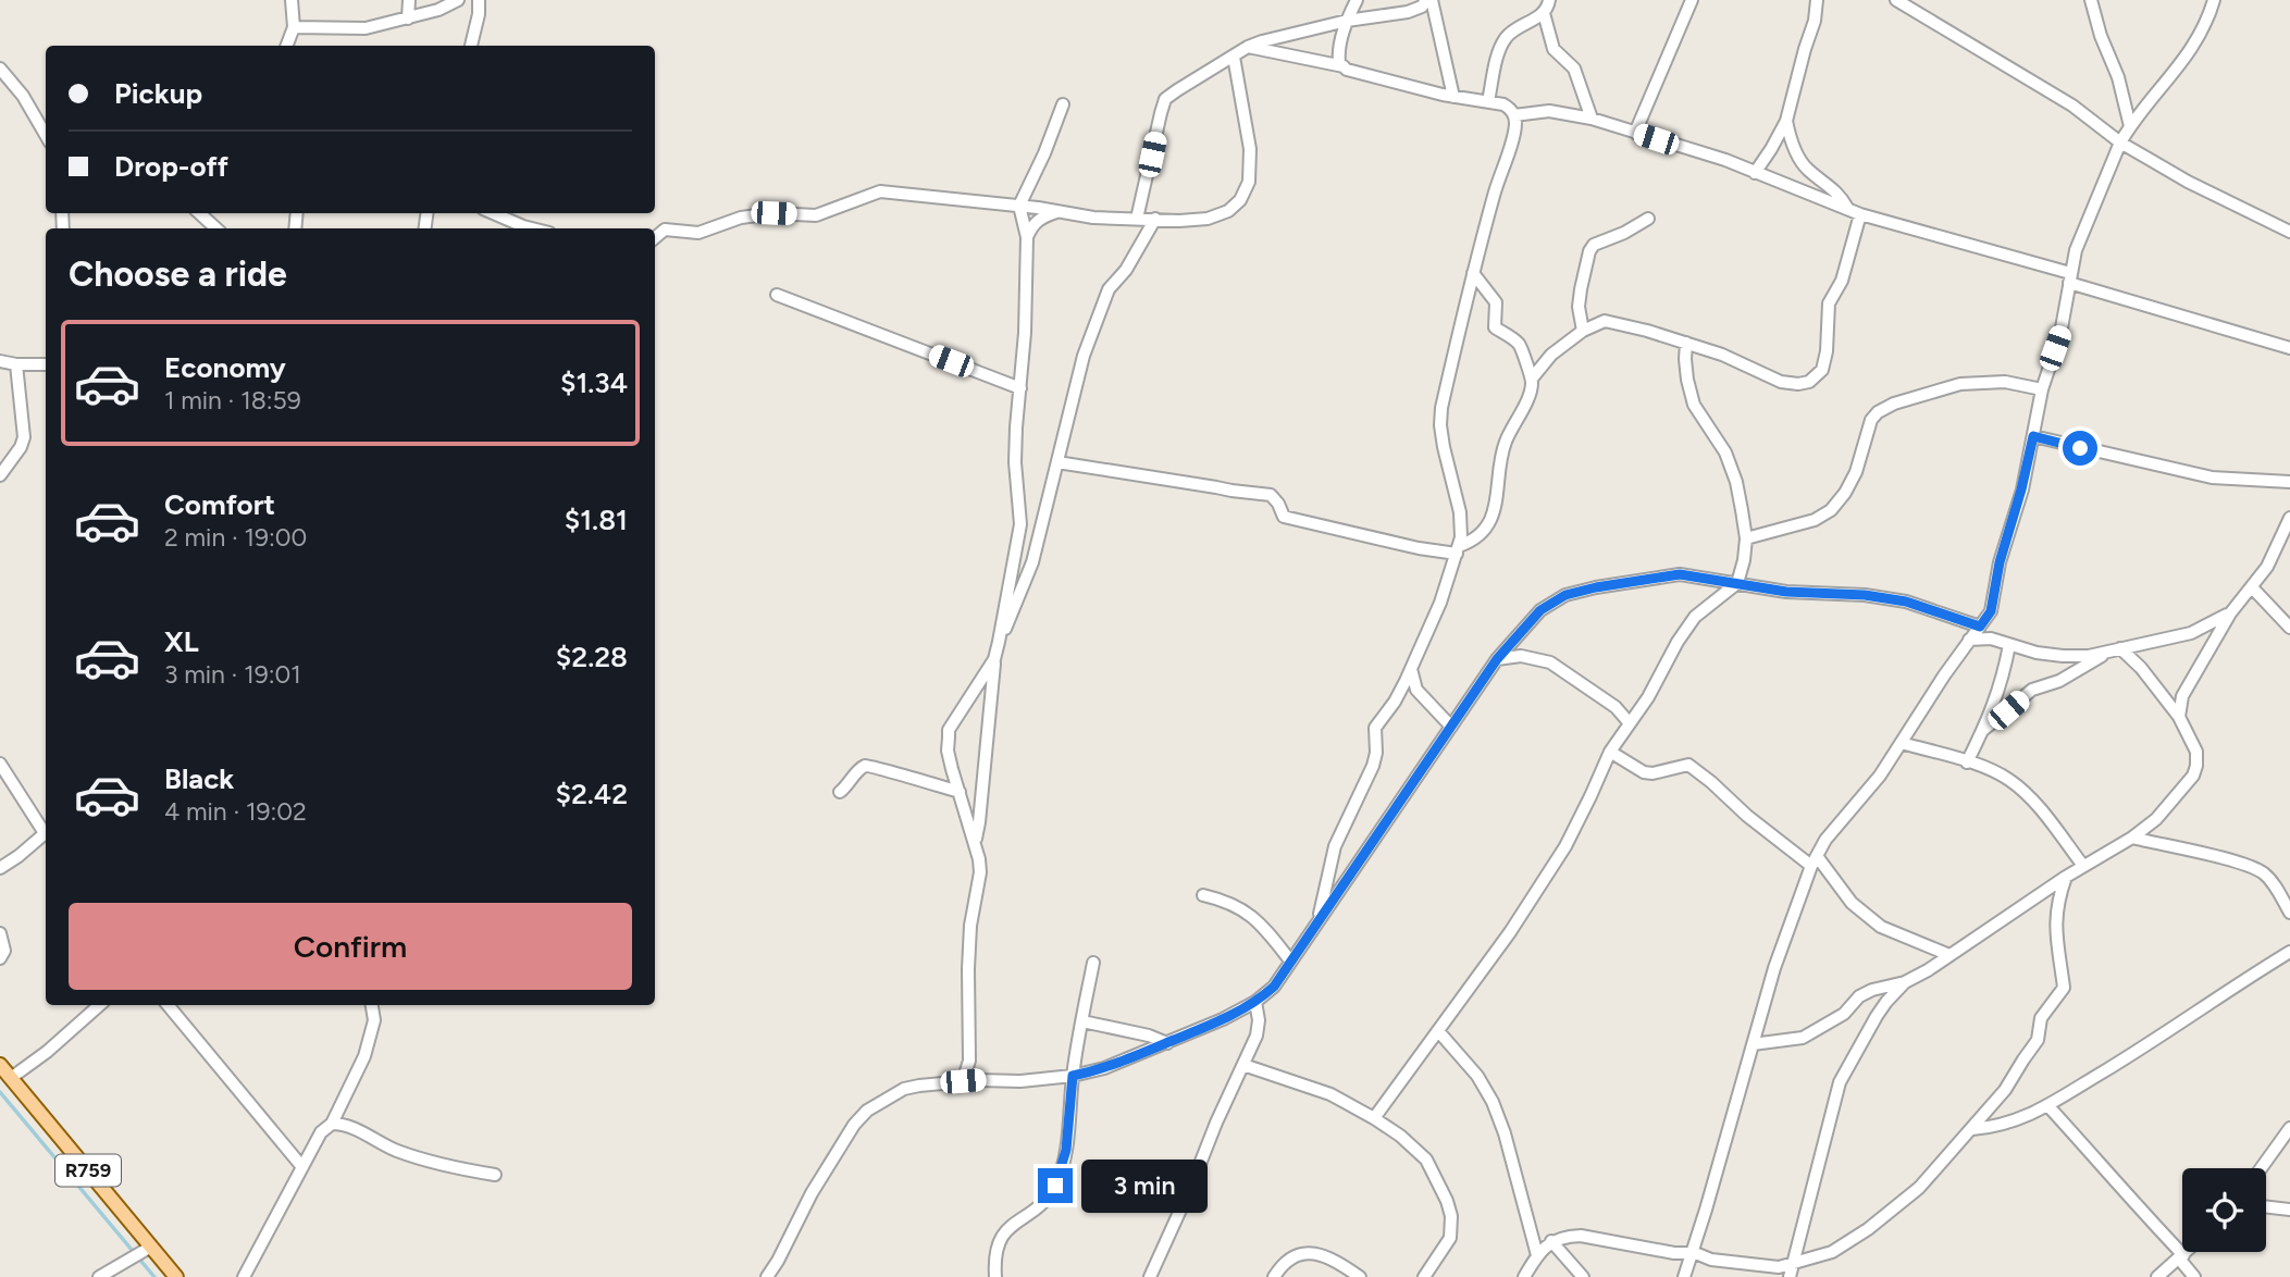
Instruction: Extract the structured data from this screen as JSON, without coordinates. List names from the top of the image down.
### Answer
{
  "streets": {
    "main road": ["R759"]
  },
  "page": {
    "banner": ["Pickup", "Drop-off"],
    "heading": "Choose a ride",
    "list": [
      {
        "name": "Economy",
        "note": "1 min · 18:59",
        "value": "$1.34"
      },
      {
        "name": "Comfort",
        "note": "2 min · 19:00",
        "value": "$1.81"
      },
      {
        "name": "XL",
        "note": "3 min · 19:01",
        "value": "$2.28"
      },
      {
        "name": "Black",
        "note": "4 min · 19:02",
        "value": "$2.42"
      }
    ],
    "buttons": "Confirm",
    "bubble": "3 min"
  }
}
